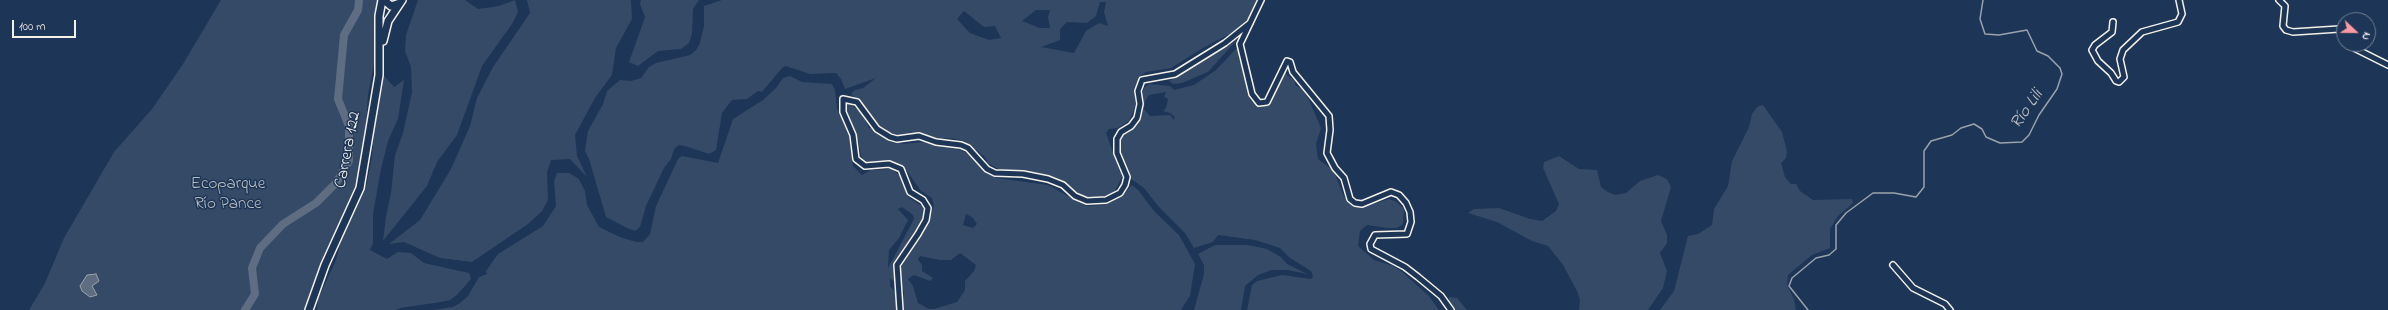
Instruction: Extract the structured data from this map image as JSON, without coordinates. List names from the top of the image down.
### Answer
{
  "streets": {
    "street": ["Carrera 122"]
  },
  "water": ["Río Lili"],
  "parks": ["Ecoparque Río Pance"],
  "scale_bar": "100 m",
  "north": "right"
}
